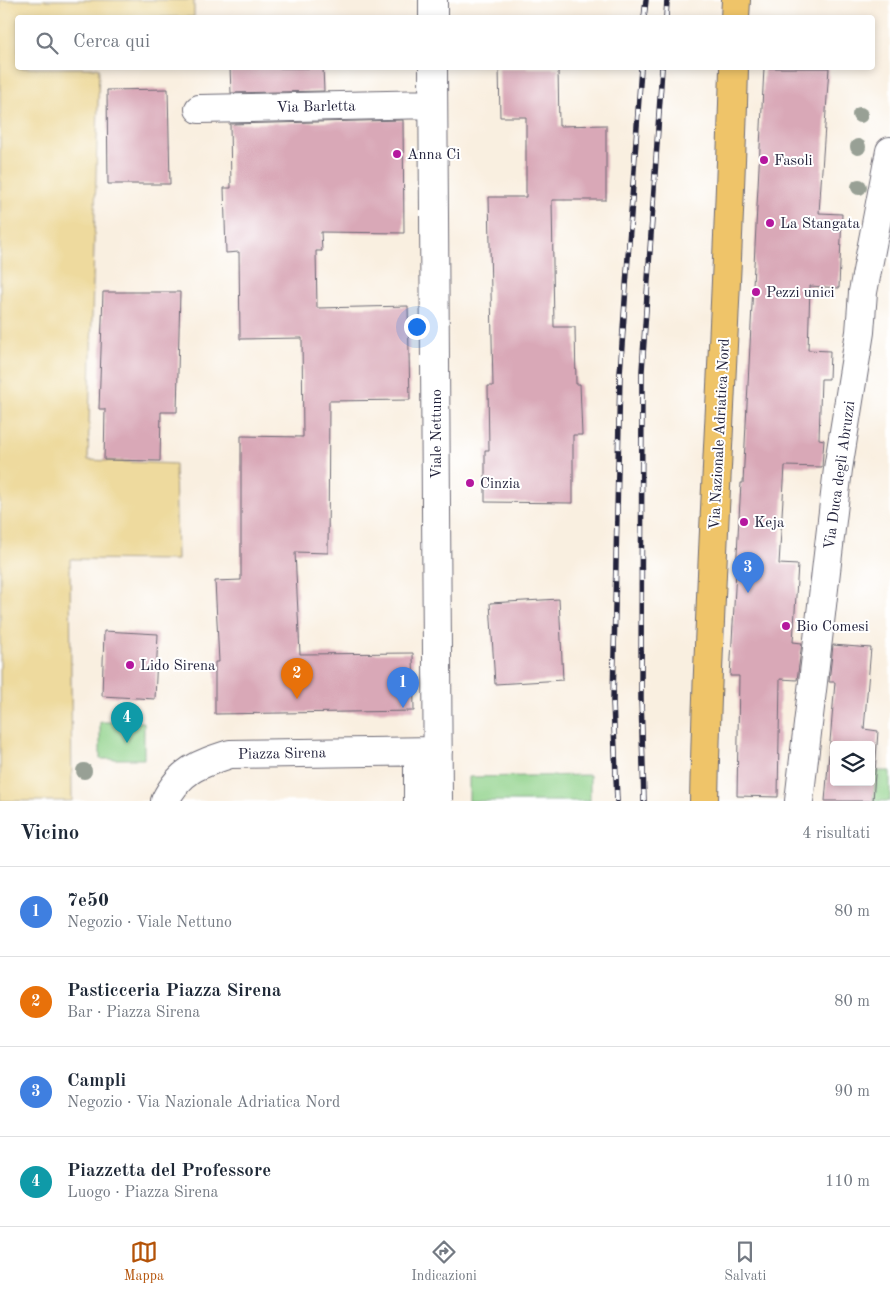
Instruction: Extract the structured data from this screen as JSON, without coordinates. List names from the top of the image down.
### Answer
{
  "streets": {
    "main road": ["Via Nazionale Adriatica Nord"],
    "street": [
      "Via Barletta",
      "Viale Nettuno",
      "Via Duca degli Abruzzi",
      "Piazza Sirena"
    ]
  },
  "crossings": [
    ["Via Barletta", "Viale Nettuno"],
    ["Viale Nettuno", "Piazza Sirena"]
  ],
  "places": [
    "Anna Ci",
    "Fasoli",
    "La Stangata",
    "Pezzi unici",
    "Cinzia",
    "Keja",
    "Bio Comesi",
    "Lido Sirena"
  ],
  "page": {
    "search": "Cerca qui",
    "pins": [
      "3",
      "2",
      "1",
      "4"
    ],
    "heading": ["Vicino", "4 risultati"],
    "list": [
      {
        "mark": "1",
        "name": "7e50",
        "note": "Negozio · Viale Nettuno",
        "value": "80 m"
      },
      {
        "mark": "2",
        "name": "Pasticceria Piazza Sirena",
        "note": "Bar · Piazza Sirena",
        "value": "80 m"
      },
      {
        "mark": "3",
        "name": "Campli",
        "note": "Negozio · Via Nazionale Adriatica Nord",
        "value": "90 m"
      },
      {
        "mark": "4",
        "name": "Piazzetta del Professore",
        "note": "Luogo · Piazza Sirena",
        "value": "110 m"
      }
    ],
    "nav": ["Mappa", "Indicazioni", "Salvati"]
  }
}
